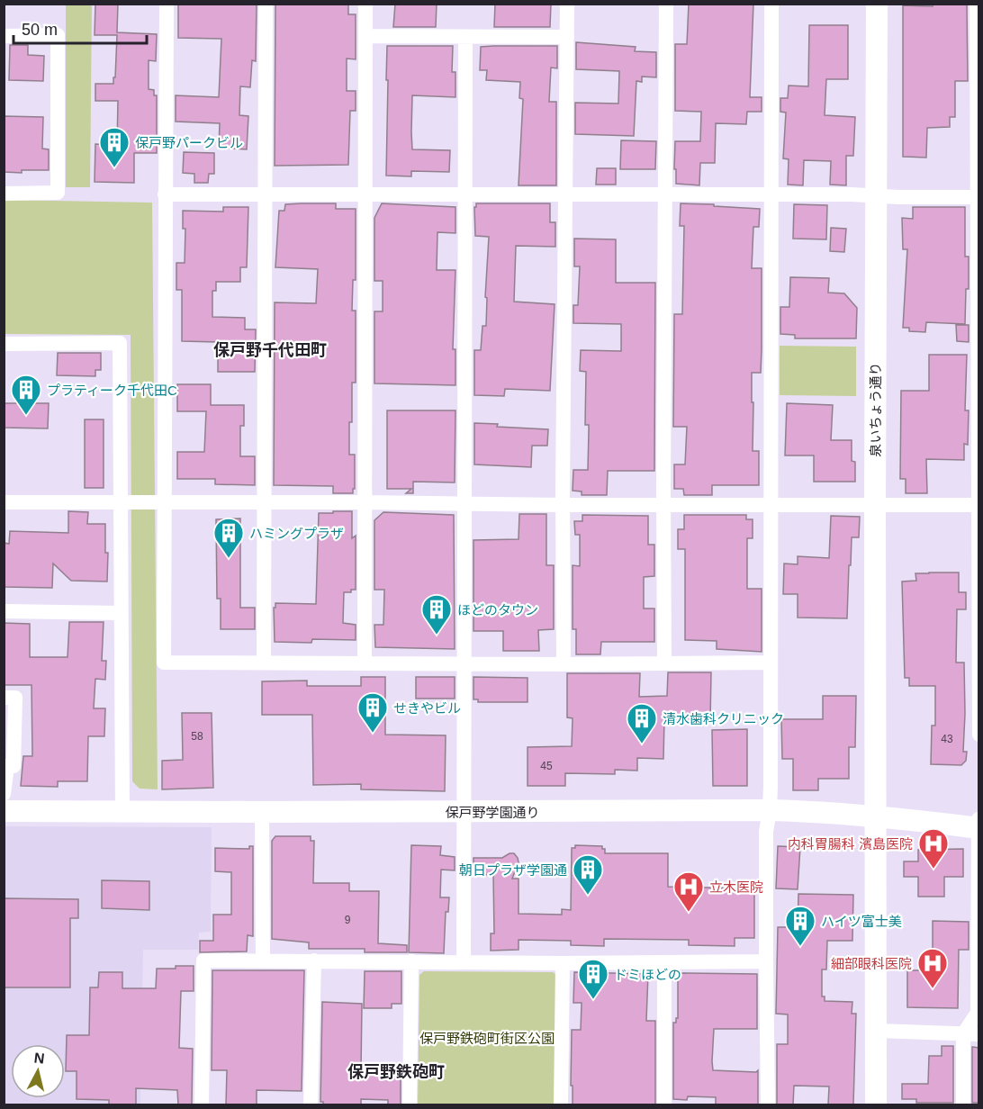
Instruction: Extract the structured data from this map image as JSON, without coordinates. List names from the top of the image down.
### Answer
{
  "streets": {
    "street": ["泉いちょう通り", "保戸野学園通り"]
  },
  "crossings": [
    ["泉いちょう通り", "保戸野学園通り"]
  ],
  "districts": ["保戸野千代田町", "保戸野鉄砲町"],
  "parks": ["保戸野鉄砲町街区公園"],
  "places": {
    "building": [
      "保戸野パークビル",
      "プラティーク千代田C",
      "ハミングプラザ",
      "ほどのタウン",
      "せきやビル",
      "清水歯科クリニック",
      "朝日プラザ学園通",
      "ハイツ富士美",
      "ドミほどの"
    ],
    "hospital": ["内科胃腸科 濱島医院", "立木医院", "細部眼科医院"]
  },
  "house_numbers": [
    "58",
    "43",
    "45",
    "9"
  ],
  "scale_bar": "50 m",
  "north": "top"
}
